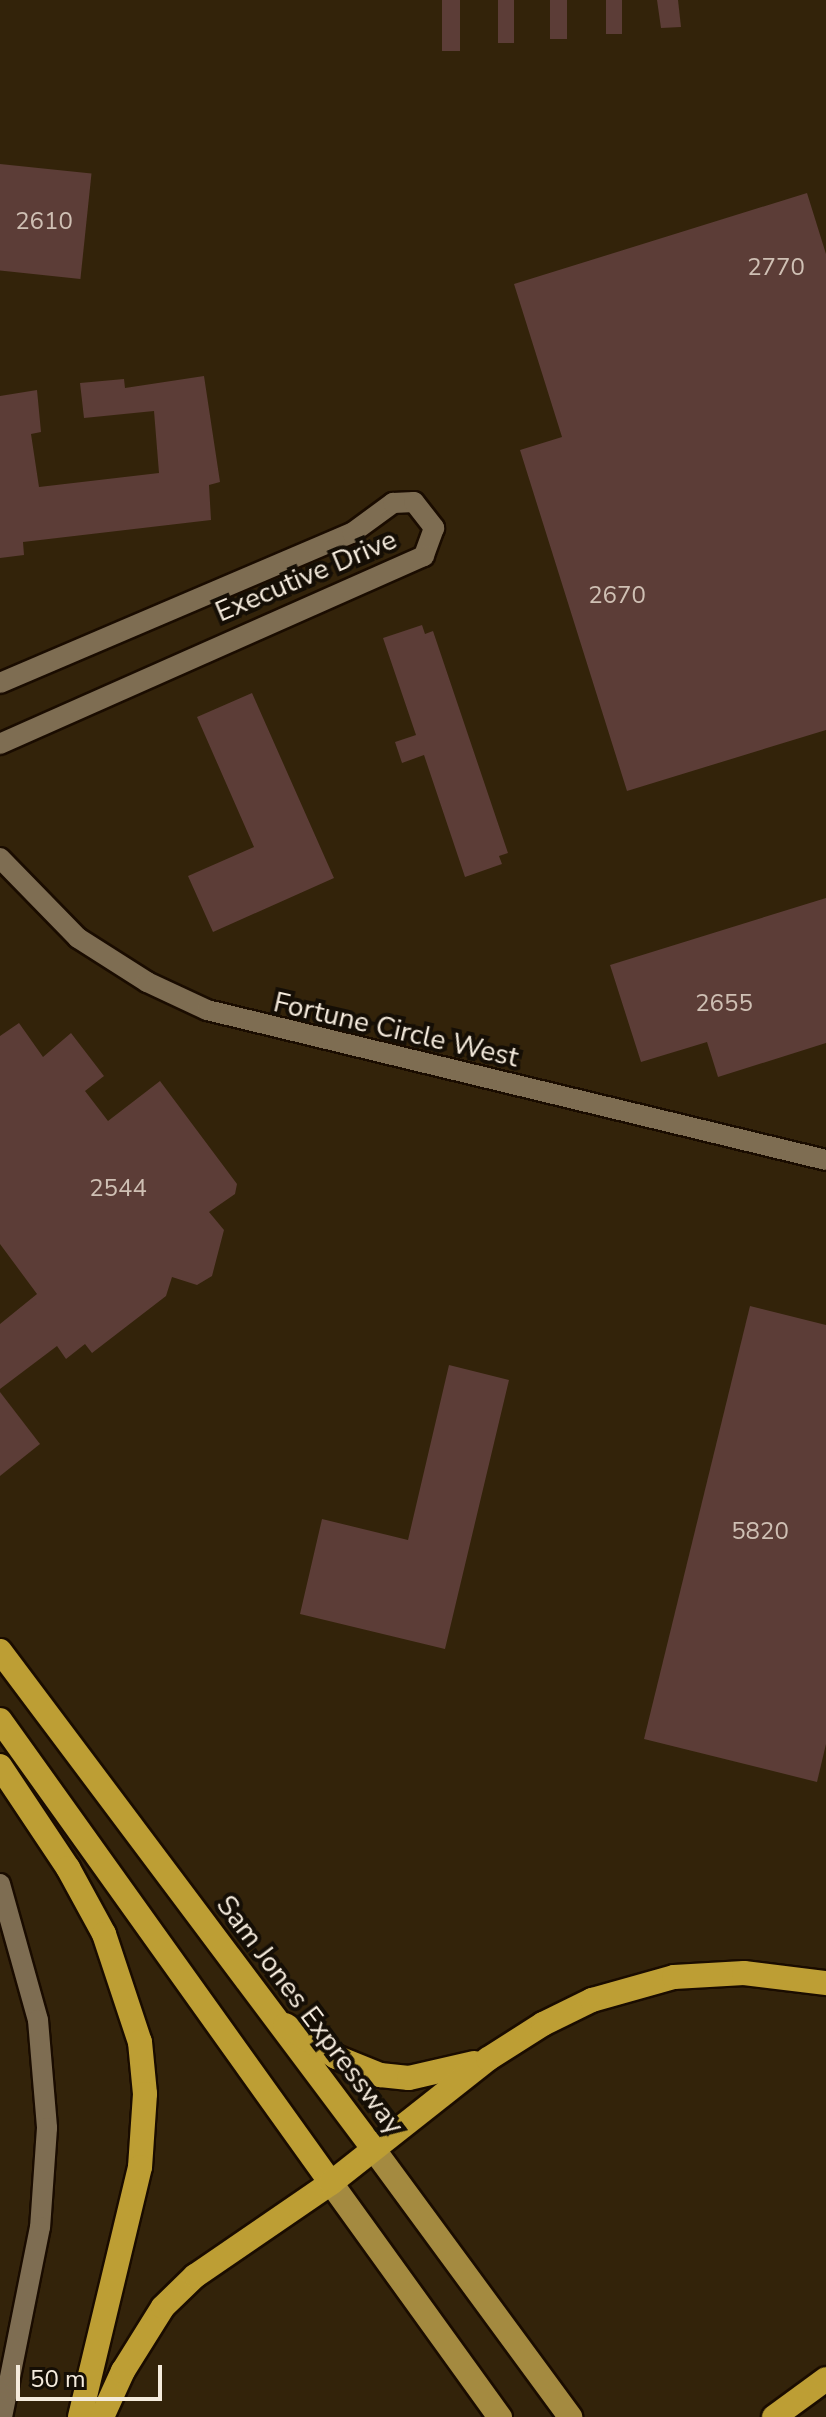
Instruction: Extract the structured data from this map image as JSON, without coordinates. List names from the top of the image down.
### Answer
{
  "streets": {
    "highway": ["Sam Jones Expressway"],
    "street": ["Executive Drive", "Fortune Circle West"]
  },
  "house_numbers": [
    "2610",
    "2770",
    "2670",
    "2655",
    "2544",
    "5820"
  ],
  "scale_bar": "50 m"
}
